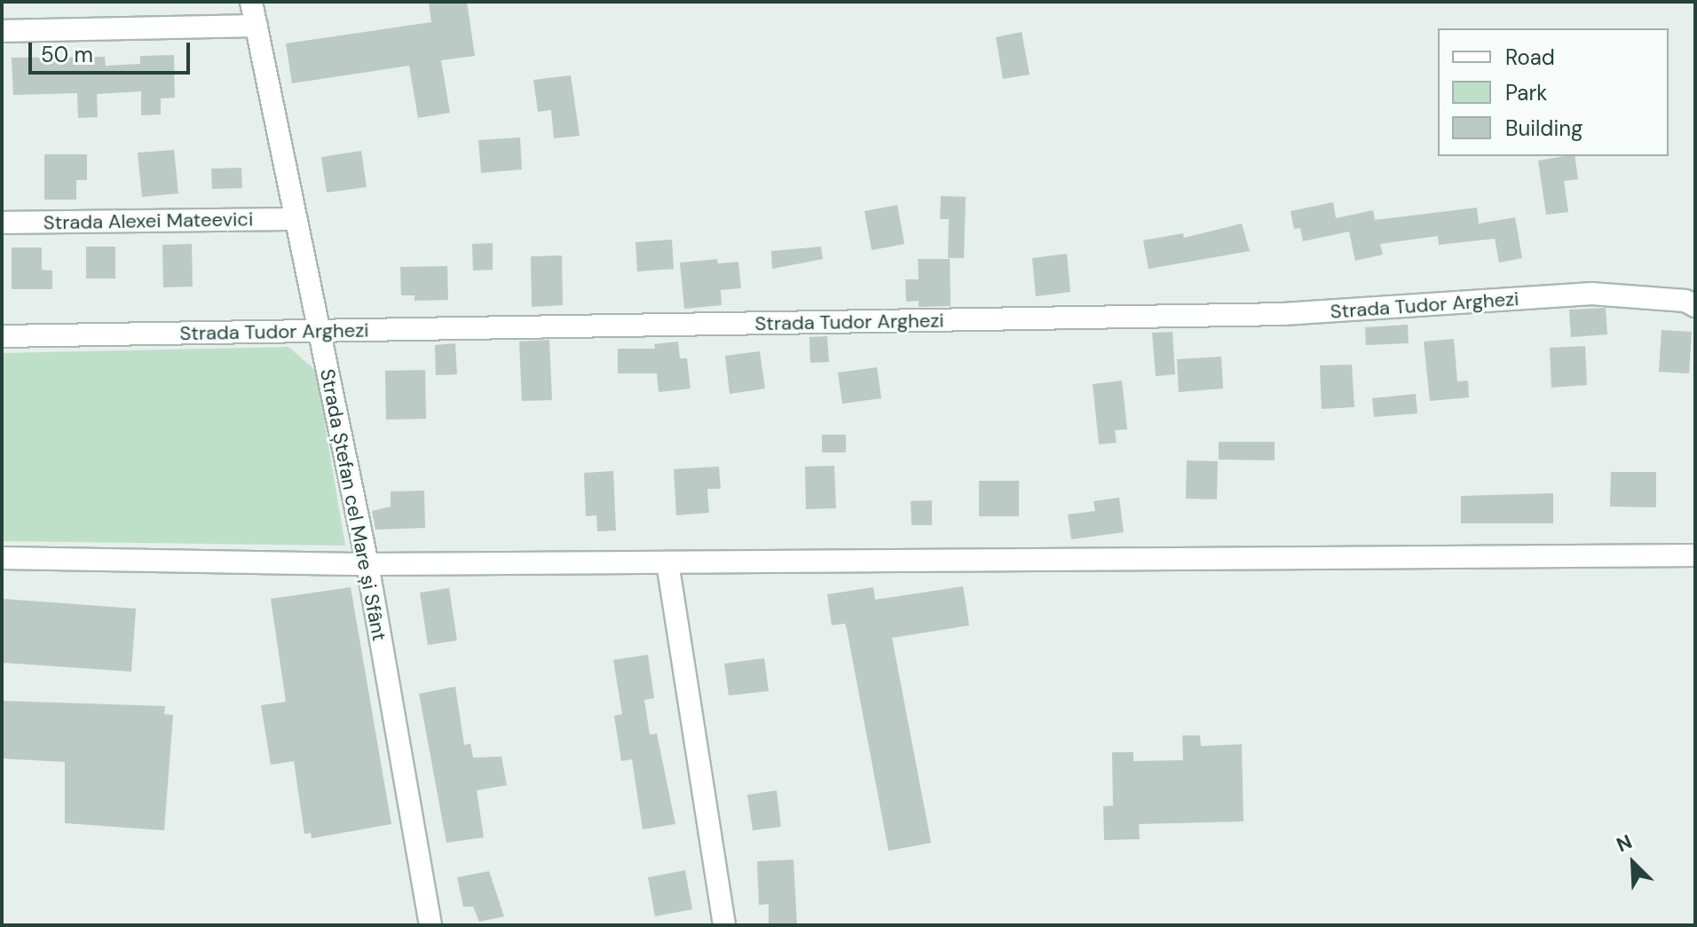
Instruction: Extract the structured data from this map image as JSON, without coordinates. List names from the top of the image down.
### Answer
{
  "streets": {
    "street": ["Strada Alexei Mateevici", "Strada Tudor Arghezi", "Strada Ștefan cel Mare și Sfânt"]
  },
  "crossings": [
    ["Strada Alexei Mateevici", "Strada Ștefan cel Mare și Sfânt"],
    ["Strada Tudor Arghezi", "Strada Ștefan cel Mare și Sfânt"]
  ],
  "legend": ["Road", "Park", "Building"],
  "scale_bar": "50 m",
  "north": "top left"
}
